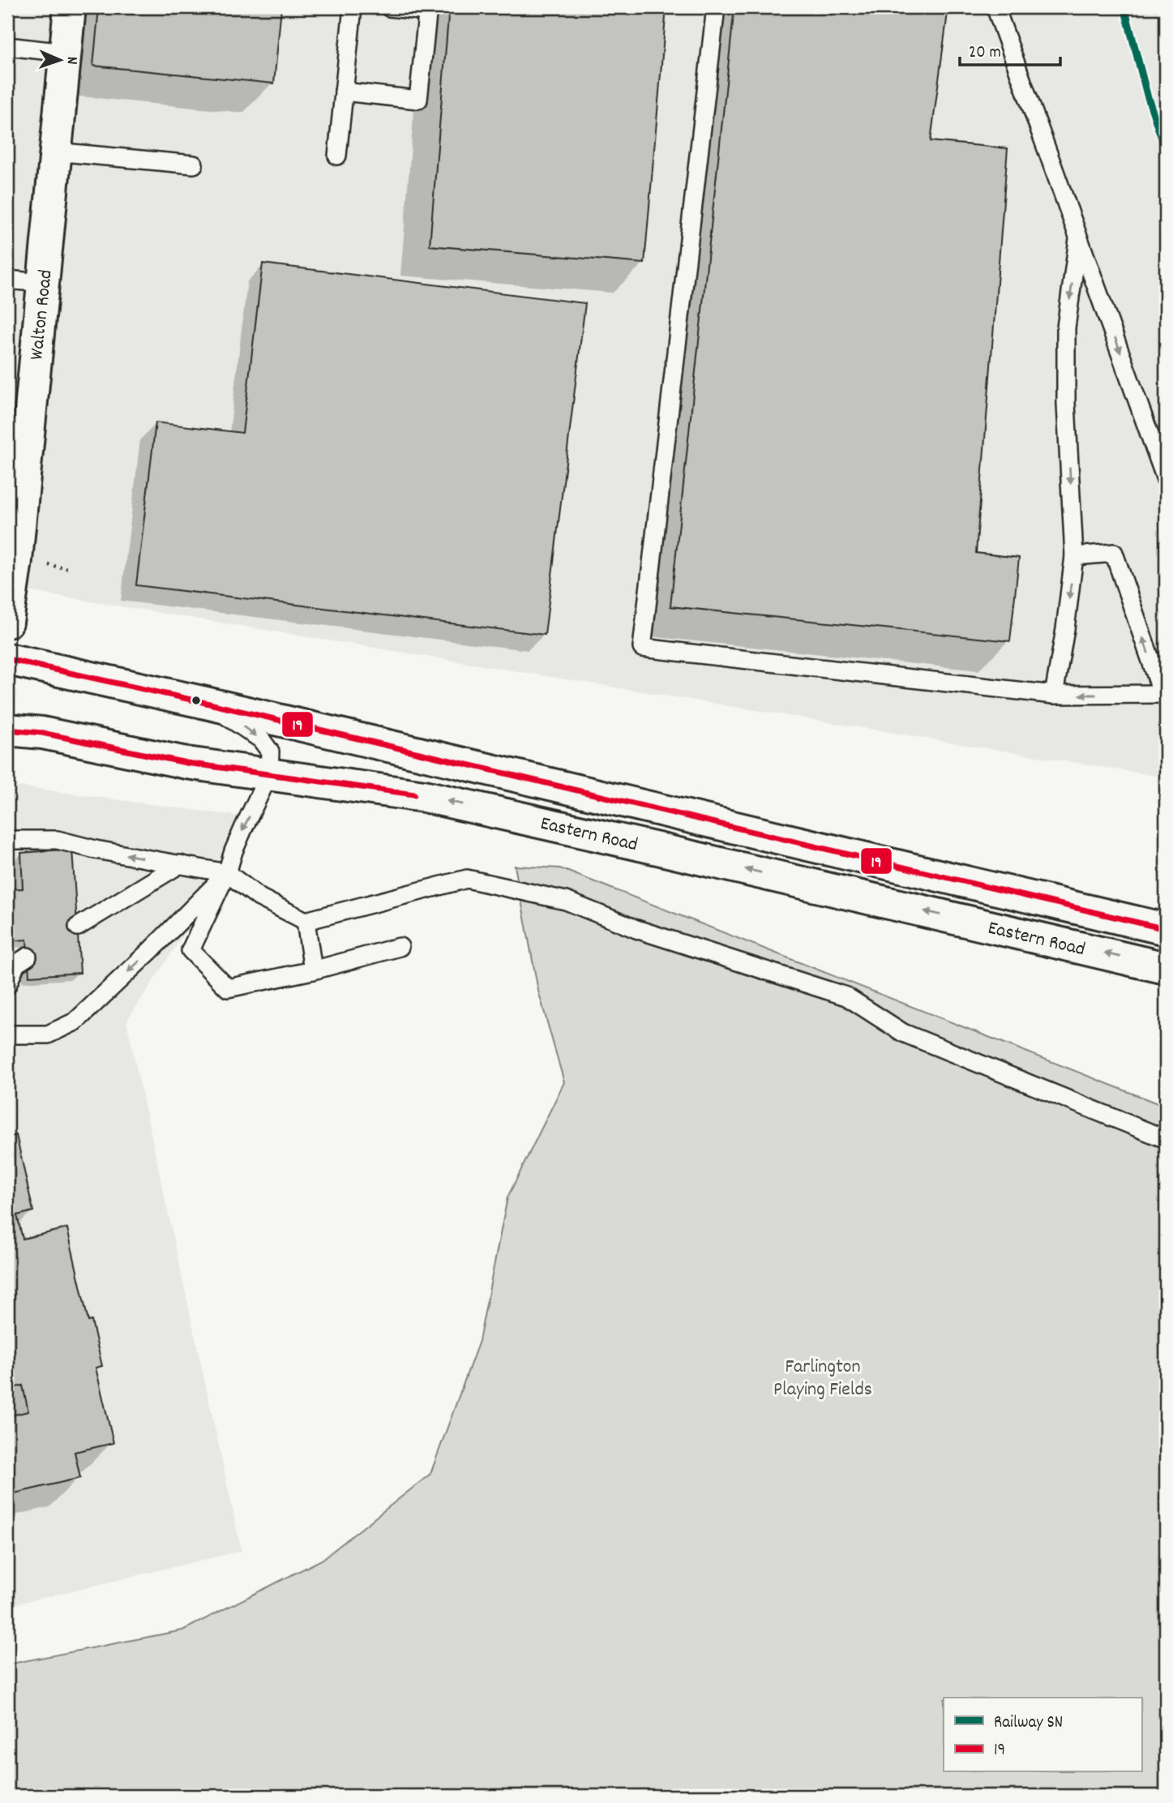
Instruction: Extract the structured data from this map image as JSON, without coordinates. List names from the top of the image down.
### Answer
{
  "streets": {
    "main road": ["Walton Road", "Eastern Road"]
  },
  "parks": ["Farlington Playing Fields"],
  "lines": ["rail line SN", "transit line 19"],
  "legend": ["Railway SN", "19"],
  "scale_bar": "20 m",
  "north": "right"
}
